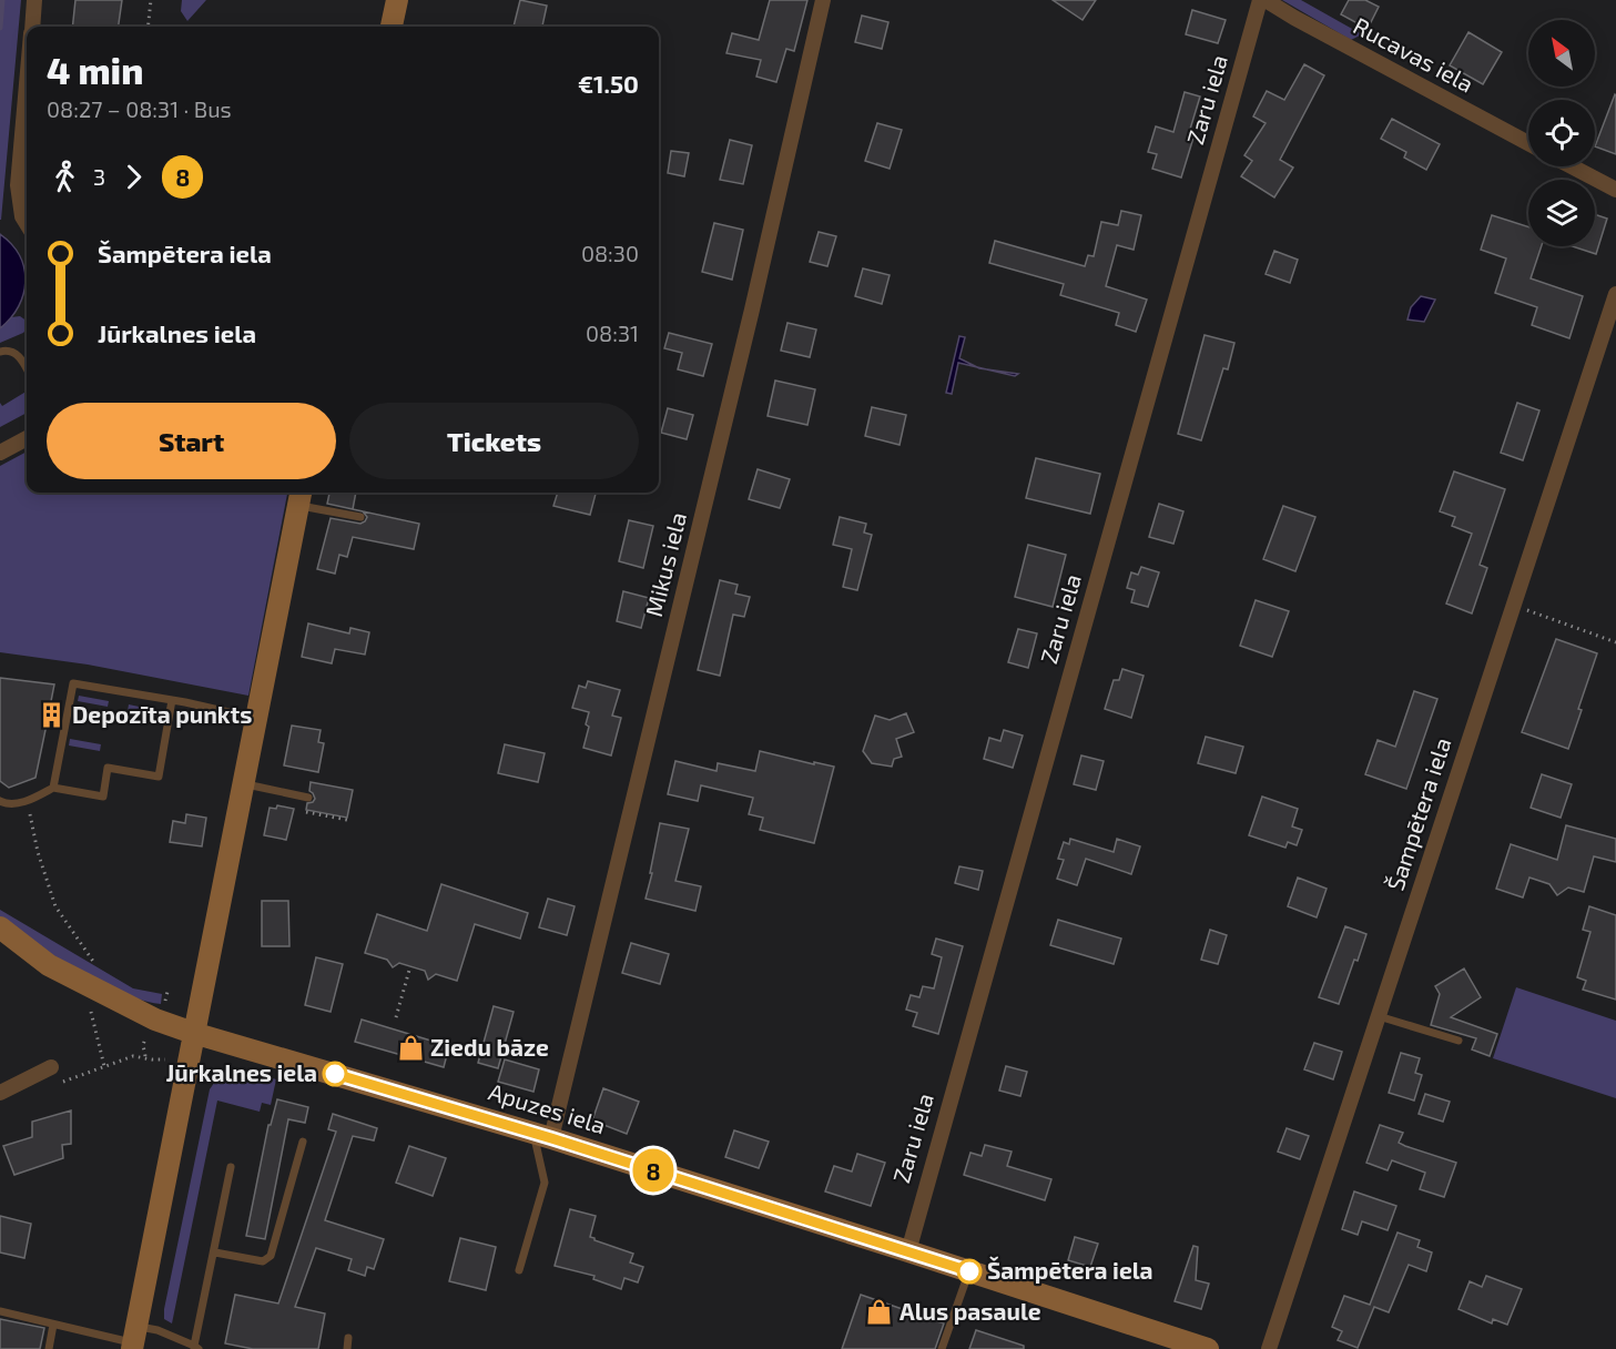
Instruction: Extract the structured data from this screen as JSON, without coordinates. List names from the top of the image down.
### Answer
{
  "streets": {
    "street": [
      "Rucavas iela",
      "Zaru iela",
      "Mikus iela",
      "Šampētera iela",
      "Apuzes iela"
    ]
  },
  "crossings": [
    ["Zaru iela", "Apuzes iela"],
    ["Mikus iela", "Apuzes iela"]
  ],
  "places": {
    "building": ["Depozīta punkts"],
    "shop": ["Ziedu bāze", "Alus pasaule"],
    "other": ["Jūrkalnes iela", "Šampētera iela"]
  },
  "lines": ["bus line 8"],
  "north": "top left",
  "page": {
    "on_map": "8",
    "heading": ["4 min", "08:27 – 08:31 · Bus", "€1.50"],
    "legs": ["3", "8"],
    "list": [
      {
        "name": "Šampētera iela",
        "value": "08:30"
      },
      {
        "name": "Jūrkalnes iela",
        "value": "08:31"
      }
    ],
    "buttons": ["Start", "Tickets"]
  }
}
